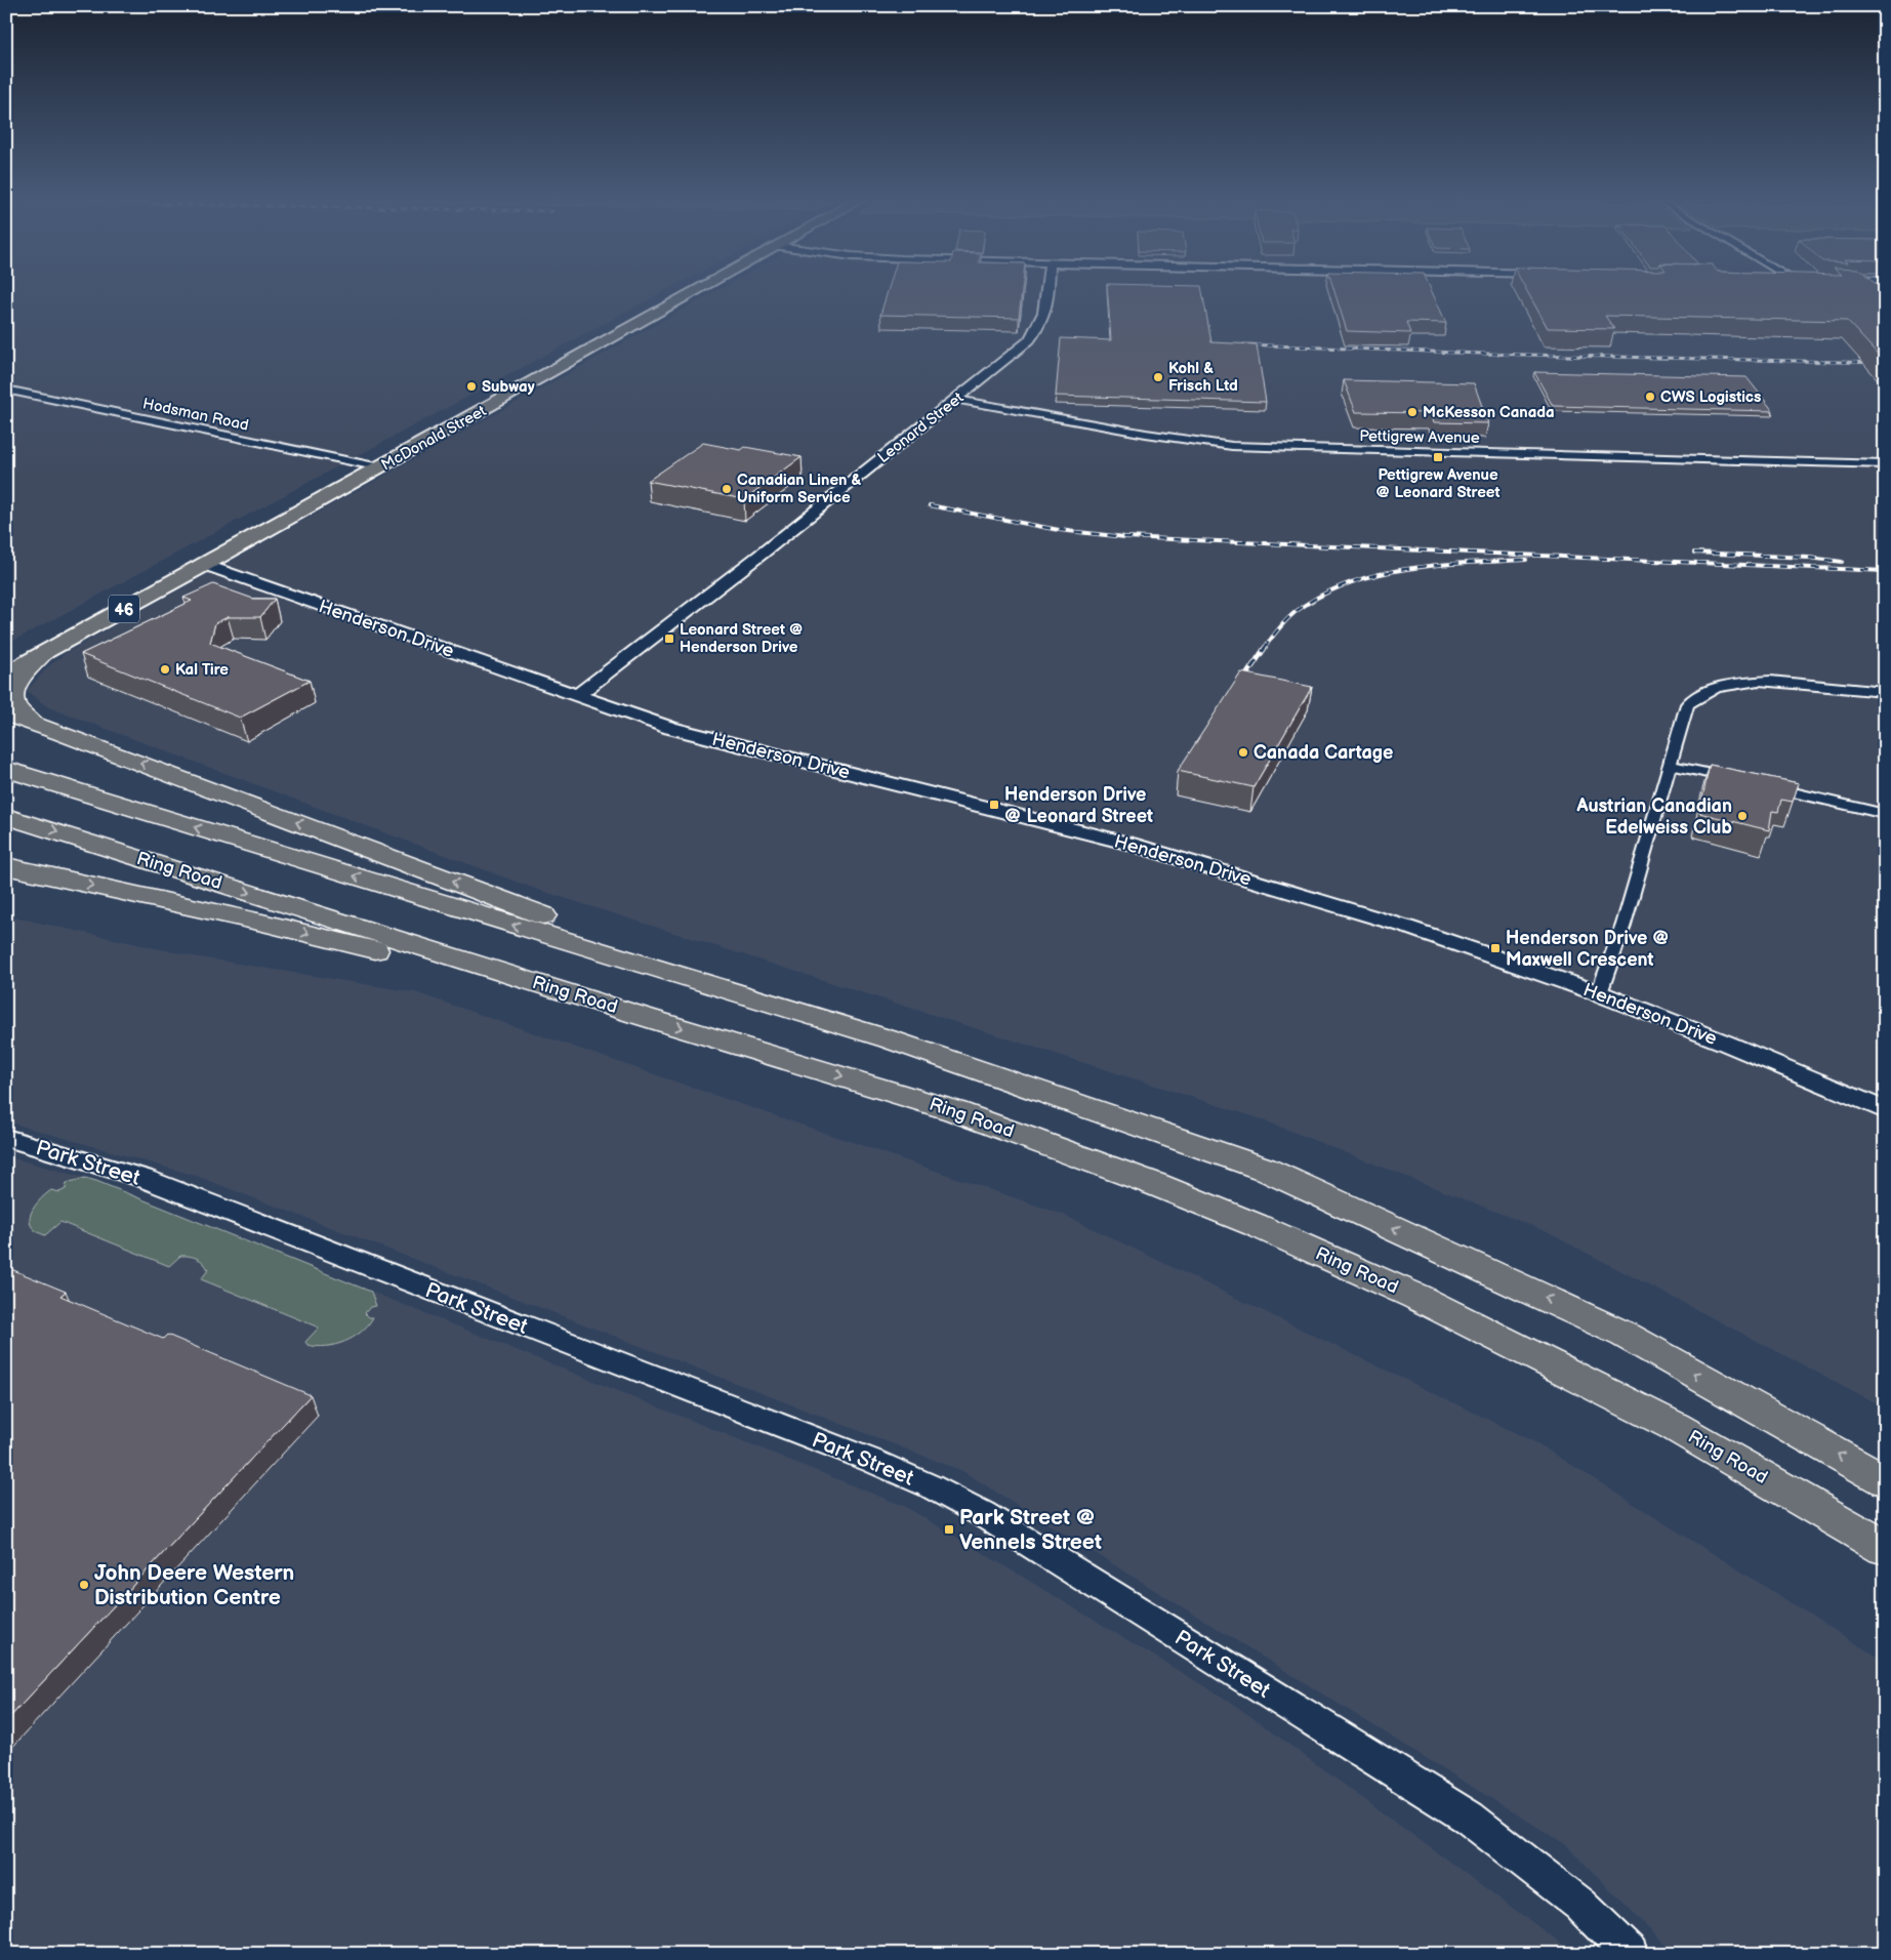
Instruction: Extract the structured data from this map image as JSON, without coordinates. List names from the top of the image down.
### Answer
{
  "streets": {
    "highway": ["Ring Road"],
    "main road": ["McDonald Street", "46"],
    "street": [
      "Hodsman Road",
      "Leonard Street",
      "Pettigrew Avenue",
      "Henderson Drive",
      "Park Street"
    ]
  },
  "crossings": [
    ["Hodsman Road", "McDonald Street"],
    ["Leonard Street", "Pettigrew Avenue"],
    ["Leonard Street", "Henderson Drive"],
    ["McDonald Street", "Henderson Drive"]
  ],
  "places": {
    "other": [
      "Kohl & Frisch Ltd",
      "Subway",
      "CWS Logistics",
      "McKesson Canada",
      "Canadian Linen & Uniform Service",
      "Kal Tire",
      "Canada Cartage",
      "Austrian Canadian Edelweiss Club",
      "John Deere Western Distribution Centre"
    ],
    "transit": [
      "Pettigrew Avenue @ Leonard Street",
      "Leonard Street @ Henderson Drive",
      "Henderson Drive @ Leonard Street",
      "Henderson Drive @ Maxwell Crescent",
      "Park Street @ Vennels Street"
    ]
  }
}
